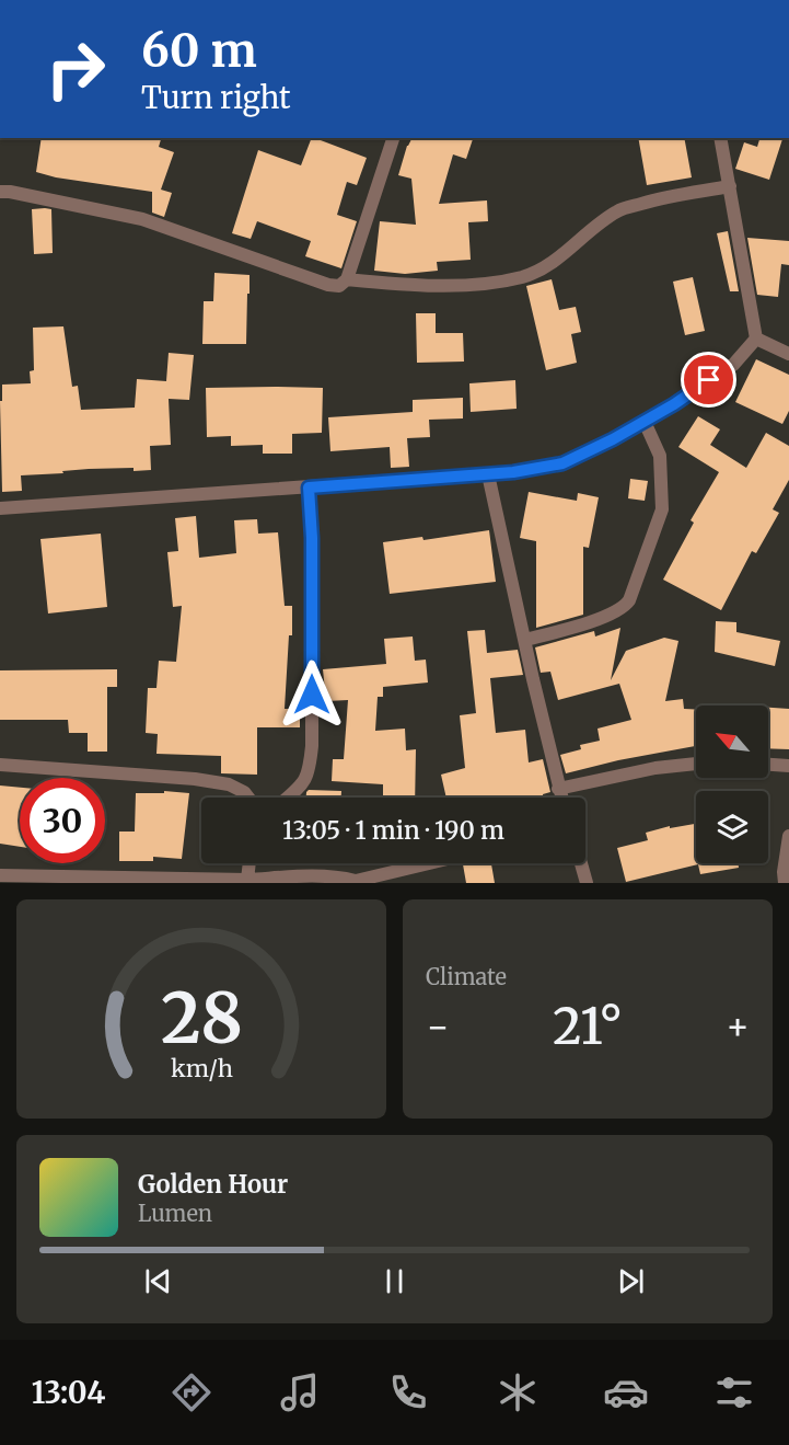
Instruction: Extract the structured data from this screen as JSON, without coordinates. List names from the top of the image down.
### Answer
{
  "north": "top left",
  "page": {
    "turn": ["60 m", "Turn right"],
    "limit": "30",
    "trip": "13:05 · 1 min · 190 m",
    "tile": "Climate",
    "heat": ["−", "21°", "+"],
    "song": ["Golden Hour", "Lumen"],
    "tabs": "13:04",
    "gauge": ["28", "km/h"]
  }
}
